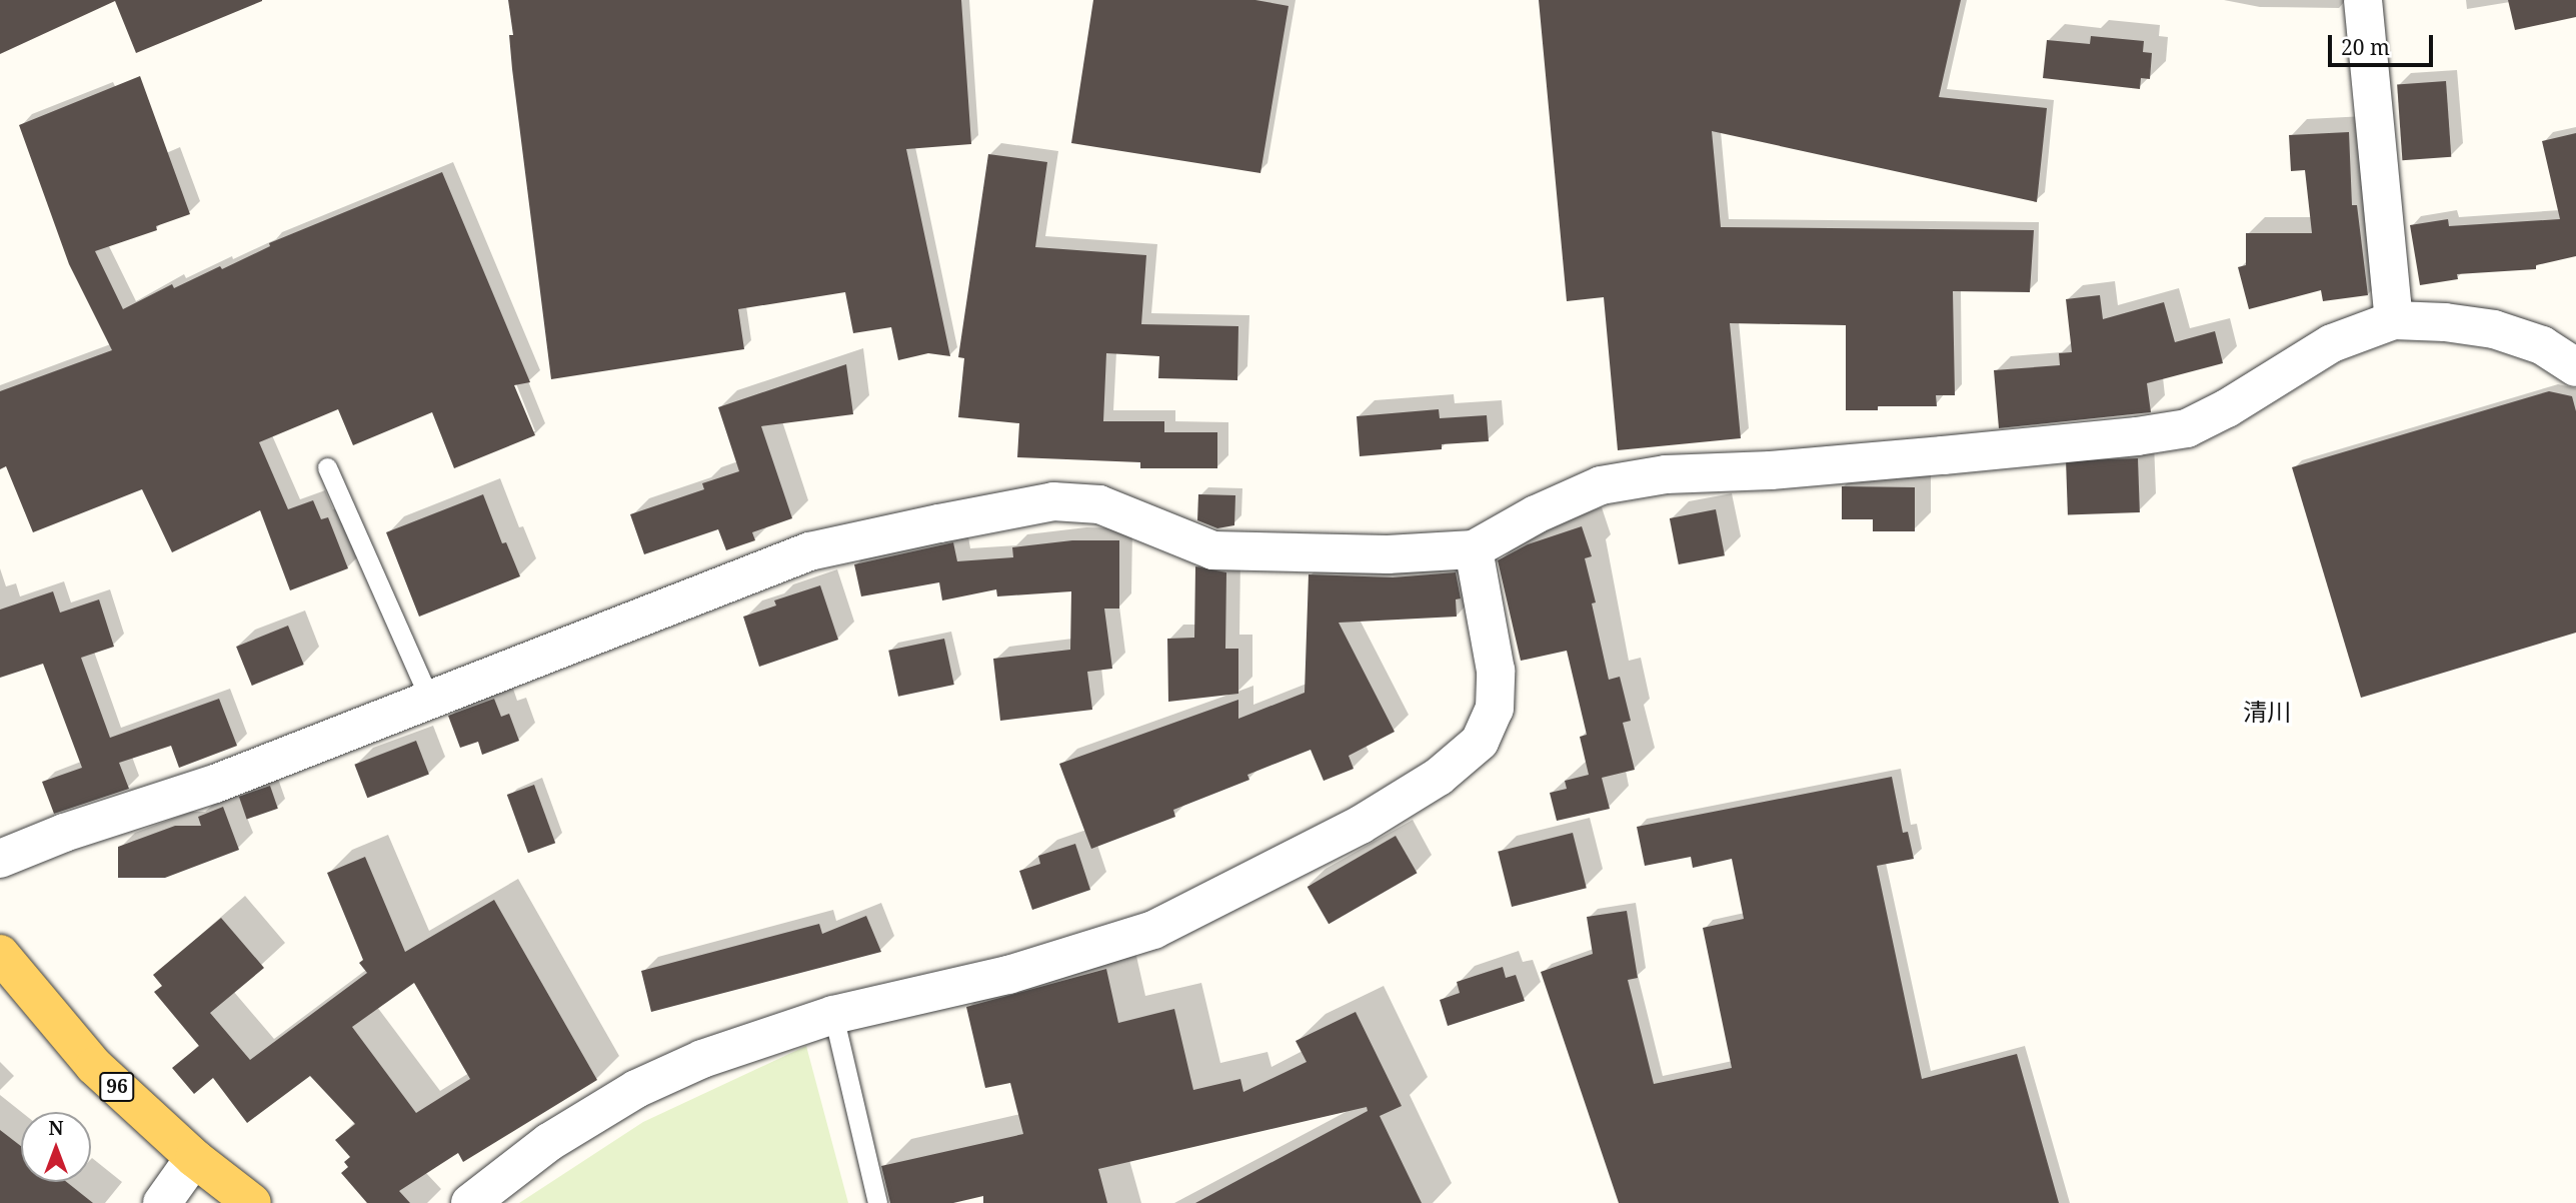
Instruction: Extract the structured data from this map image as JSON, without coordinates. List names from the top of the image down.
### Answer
{
  "streets": {
    "main road": ["96"]
  },
  "districts": ["清川"],
  "scale_bar": "20 m",
  "north": "top"
}
